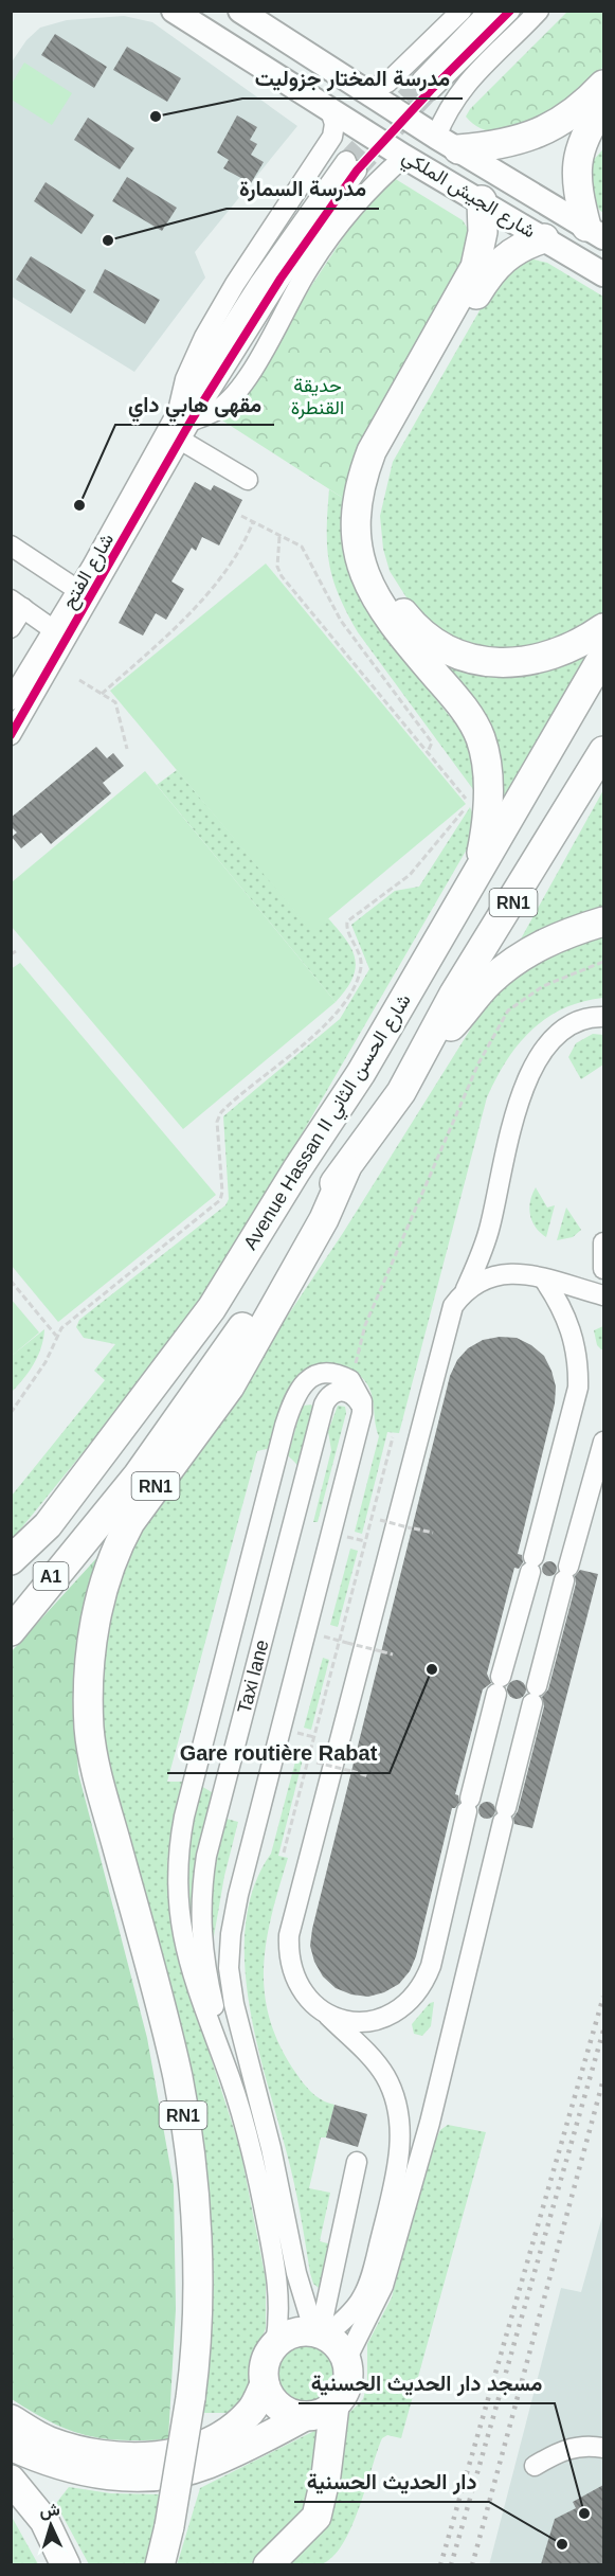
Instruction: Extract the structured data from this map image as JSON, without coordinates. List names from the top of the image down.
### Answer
{
  "streets": {
    "highway": ["RN1", "Avenue Hassan II شارع الحسن الثاني", "A1"],
    "main road": ["شارع الجيش الملكي"],
    "street": ["شارع الفتح", "Taxi lane"]
  },
  "crossings": [
    ["شارع الجيش الملكي", "شارع الفتح"],
    ["RN1", "Avenue Hassan II شارع الحسن الثاني"],
    ["Avenue Hassan II شارع الحسن الثاني", "A1"]
  ],
  "parks": ["حديقة القنطرة"],
  "places": [
    "مدرسة المختار جزوليت",
    "مدرسة السمارة",
    "مقهى هابي داي",
    "Gare routière Rabat",
    "مسجد دار الحديث الحسنية",
    "دار الحديث الحسنية"
  ],
  "north": "top"
}
